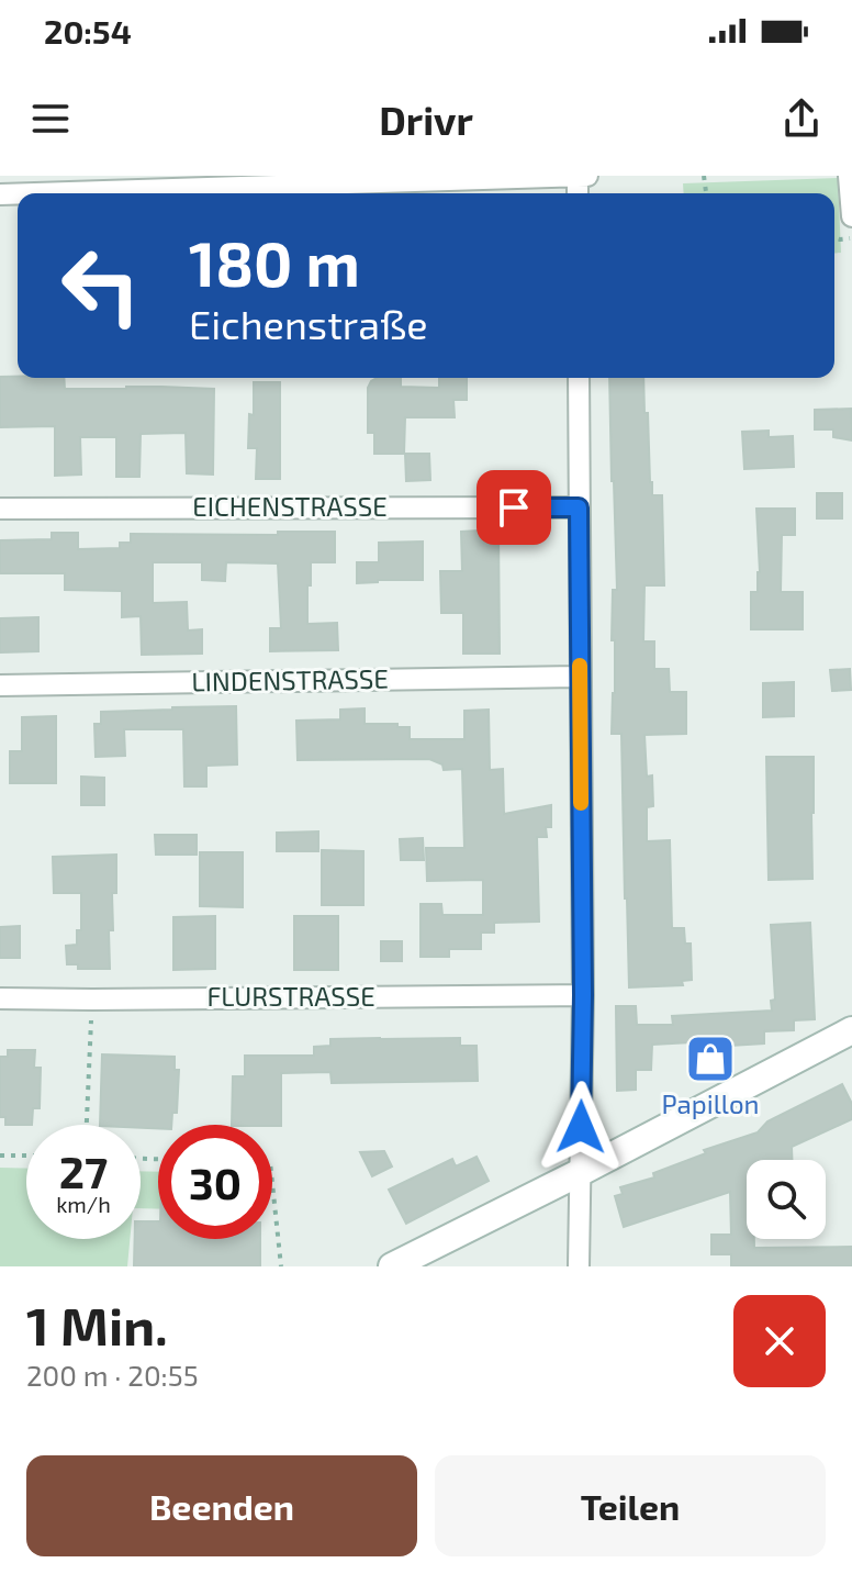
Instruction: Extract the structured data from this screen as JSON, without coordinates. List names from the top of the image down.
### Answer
{
  "streets": {
    "street": ["EICHENSTRASSE", "LINDENSTRASSE", "FLURSTRASSE"]
  },
  "places": {
    "shop": ["Papillon"]
  },
  "page": {
    "status": "20:54",
    "header": "Drivr",
    "turn": ["180 m", "Eichenstraße"],
    "speed": "27 km/h",
    "limit": "30",
    "heading": ["1 Min.", "200 m · 20:55"],
    "buttons": ["Beenden", "Teilen"]
  }
}
